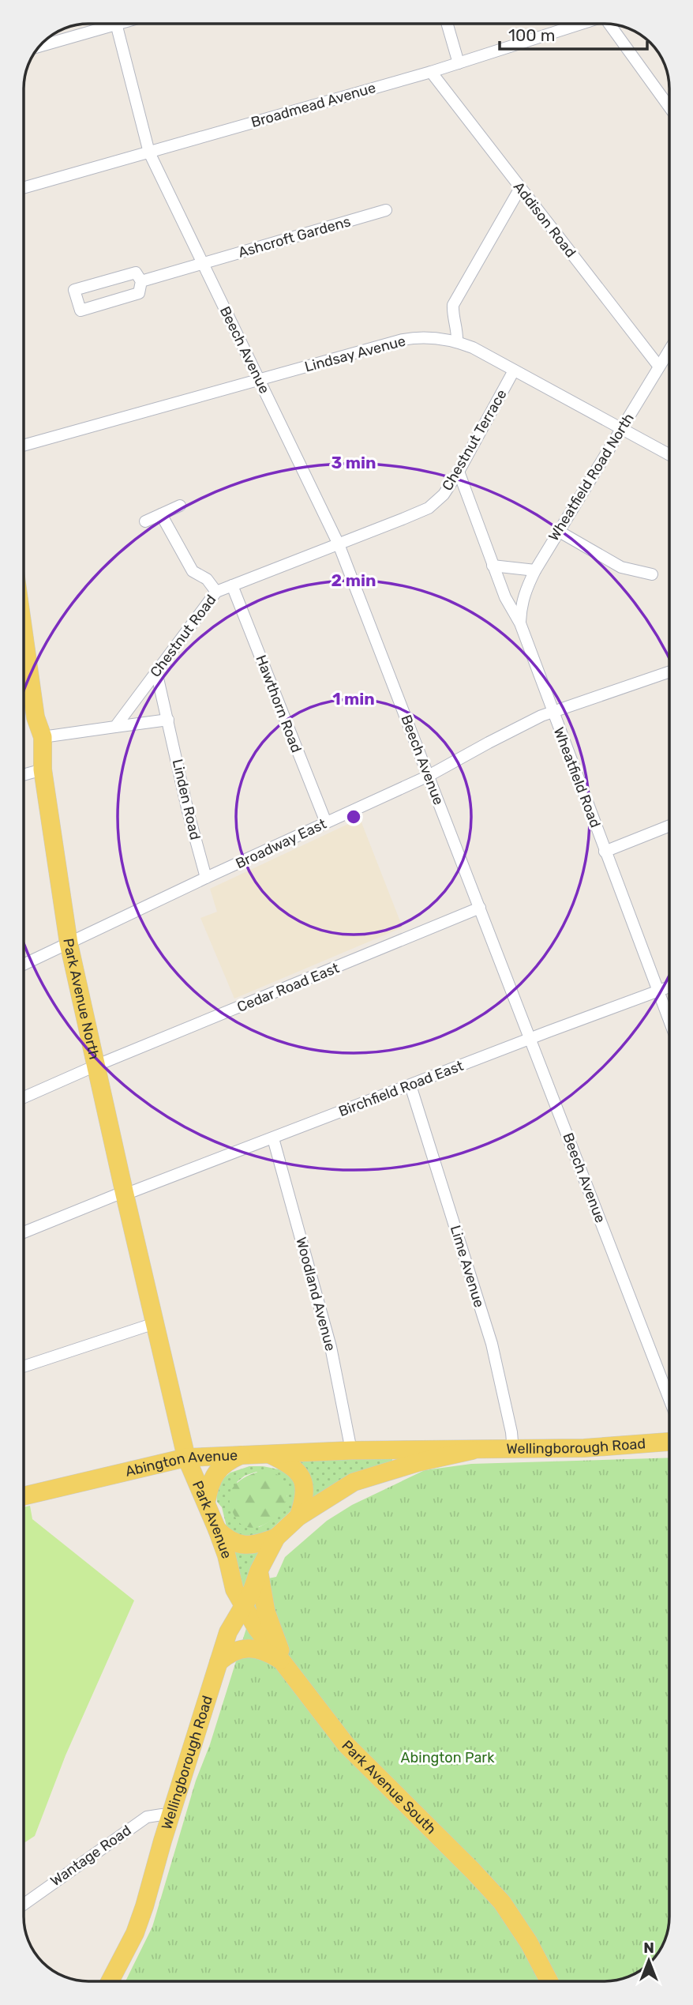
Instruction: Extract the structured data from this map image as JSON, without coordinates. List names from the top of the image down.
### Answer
{
  "streets": {
    "main road": [
      "Park Avenue North",
      "Wellingborough Road",
      "Abington Avenue",
      "Park Avenue",
      "Park Avenue South"
    ],
    "street": [
      "Broadmead Avenue",
      "Addison Road",
      "Ashcroft Gardens",
      "Beech Avenue",
      "Lindsay Avenue",
      "Chestnut Terrace",
      "Wheatfield Road North",
      "Chestnut Road",
      "Hawthorn Road",
      "Wheatfield Road",
      "Linden Road",
      "Broadway East",
      "Cedar Road East",
      "Birchfield Road East",
      "Lime Avenue",
      "Woodland Avenue",
      "Wantage Road"
    ]
  },
  "crossings": [
    ["Broadmead Avenue", "Addison Road"],
    ["Broadmead Avenue", "Beech Avenue"],
    ["Addison Road", "Wheatfield Road North"],
    ["Ashcroft Gardens", "Beech Avenue"],
    ["Beech Avenue", "Lindsay Avenue"],
    ["Beech Avenue", "Chestnut Terrace"],
    ["Beech Avenue", "Chestnut Road"],
    ["Beech Avenue", "Broadway East"],
    ["Beech Avenue", "Cedar Road East"],
    ["Beech Avenue", "Birchfield Road East"],
    ["Lindsay Avenue", "Chestnut Terrace"],
    ["Lindsay Avenue", "Wheatfield Road North"],
    ["Chestnut Terrace", "Chestnut Road"],
    ["Chestnut Terrace", "Wheatfield Road"],
    ["Wheatfield Road North", "Wheatfield Road"],
    ["Chestnut Road", "Hawthorn Road"],
    ["Chestnut Road", "Linden Road"],
    ["Hawthorn Road", "Broadway East"],
    ["Wheatfield Road", "Broadway East"],
    ["Wheatfield Road", "Birchfield Road East"],
    ["Linden Road", "Broadway East"],
    ["Broadway East", "Park Avenue North"],
    ["Cedar Road East", "Park Avenue North"],
    ["Park Avenue North", "Birchfield Road East"],
    ["Park Avenue North", "Park Avenue"],
    ["Birchfield Road East", "Lime Avenue"],
    ["Birchfield Road East", "Woodland Avenue"],
    ["Lime Avenue", "Wellingborough Road"],
    ["Woodland Avenue", "Wellingborough Road"],
    ["Woodland Avenue", "Abington Avenue"],
    ["Wellingborough Road", "Abington Avenue"],
    ["Wellingborough Road", "Park Avenue"],
    ["Wellingborough Road", "Park Avenue South"],
    ["Wellingborough Road", "Wantage Road"],
    ["Abington Avenue", "Park Avenue"],
    ["Park Avenue", "Park Avenue South"]
  ],
  "parks": ["Abington Park"],
  "scale_bar": "100 m",
  "north": "top",
  "rings": ["3 min", "2 min", "1 min"]
}
